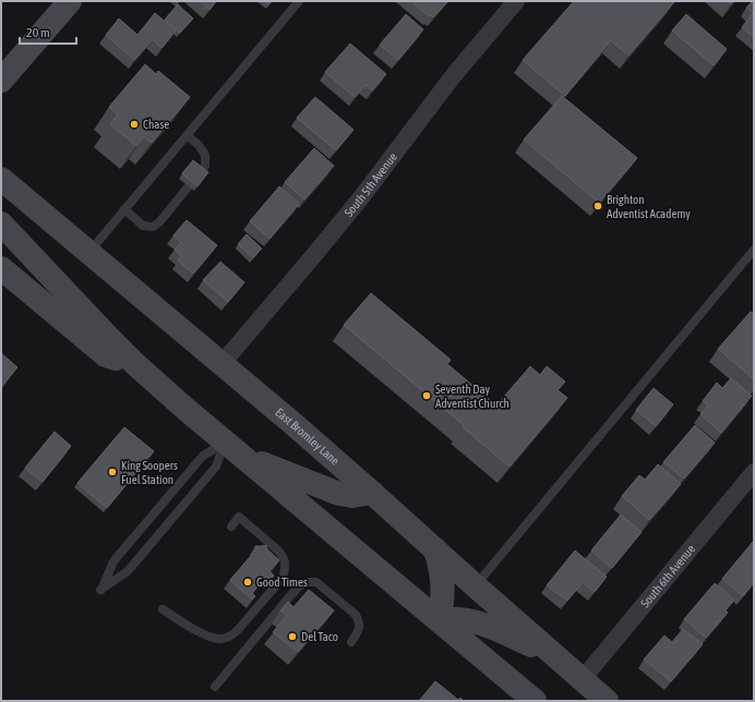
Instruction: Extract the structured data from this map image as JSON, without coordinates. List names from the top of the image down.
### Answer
{
  "streets": {
    "main road": ["East Bromley Lane"],
    "street": ["South 5th Avenue", "South 6th Avenue"]
  },
  "crossings": [
    ["South 5th Avenue", "East Bromley Lane"],
    ["East Bromley Lane", "South 6th Avenue"]
  ],
  "places": [
    "Chase",
    "Brighton Adventist Academy",
    "Seventh Day Adventist Church",
    "King Soopers Fuel Station",
    "Good Times",
    "Del Taco"
  ],
  "scale_bar": "20 m"
}
